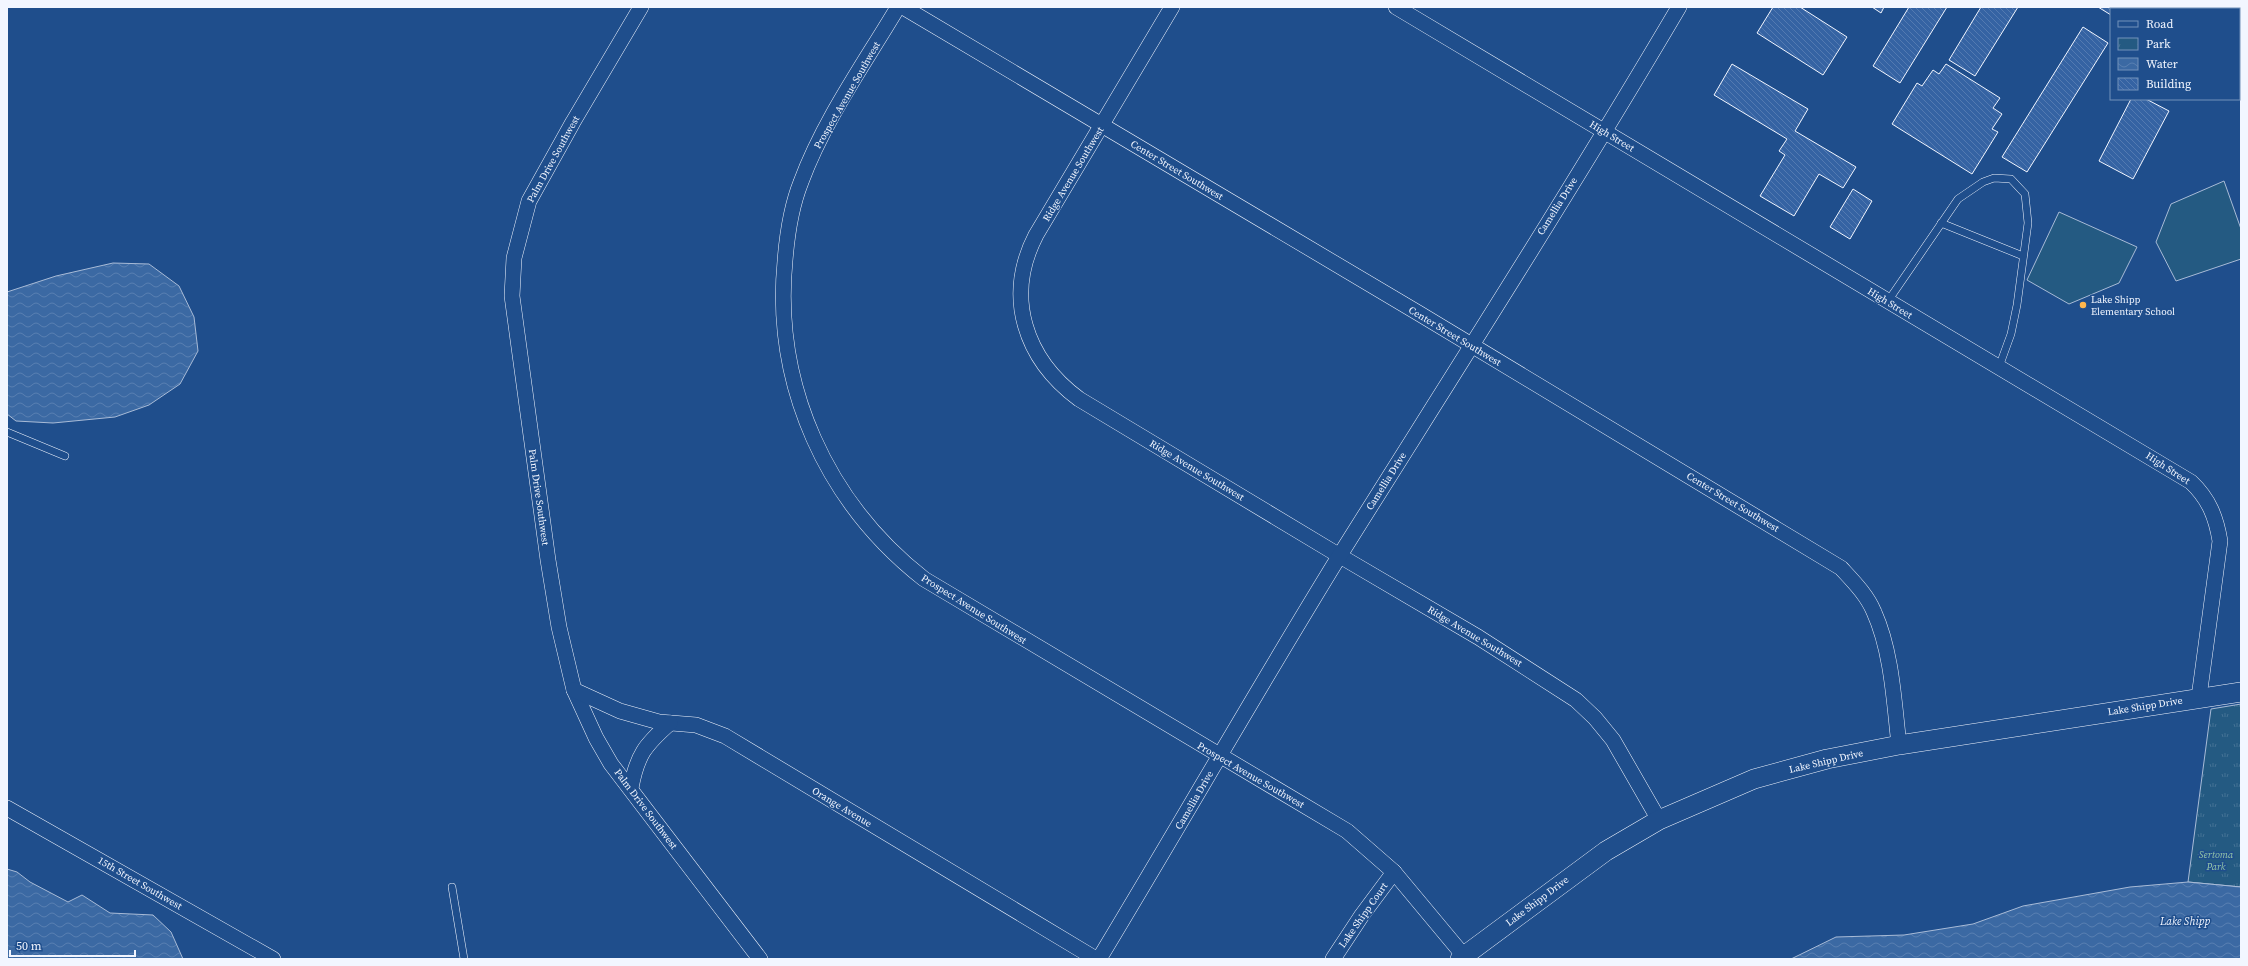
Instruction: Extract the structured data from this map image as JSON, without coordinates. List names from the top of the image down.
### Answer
{
  "streets": {
    "street": [
      "Prospect Avenue Southwest",
      "High Street",
      "Palm Drive Southwest",
      "Center Street Southwest",
      "Ridge Avenue Southwest",
      "Camellia Drive",
      "Lake Shipp Drive",
      "Orange Avenue",
      "15th Street Southwest",
      "Lake Shipp Court"
    ]
  },
  "crossings": [
    ["Prospect Avenue Southwest", "Camellia Drive"],
    ["Prospect Avenue Southwest", "Lake Shipp Drive"],
    ["Prospect Avenue Southwest", "Lake Shipp Court"],
    ["High Street", "Camellia Drive"],
    ["High Street", "Lake Shipp Drive"],
    ["Palm Drive Southwest", "Orange Avenue"],
    ["Center Street Southwest", "Ridge Avenue Southwest"],
    ["Center Street Southwest", "Camellia Drive"],
    ["Center Street Southwest", "Lake Shipp Drive"],
    ["Ridge Avenue Southwest", "Camellia Drive"],
    ["Ridge Avenue Southwest", "Lake Shipp Drive"],
    ["Camellia Drive", "Orange Avenue"]
  ],
  "water": ["Lake Shipp"],
  "parks": ["Sertoma Park"],
  "places": ["Lake Shipp Elementary School"],
  "legend": [
    "Road",
    "Park",
    "Water",
    "Building"
  ],
  "scale_bar": "50 m"
}
